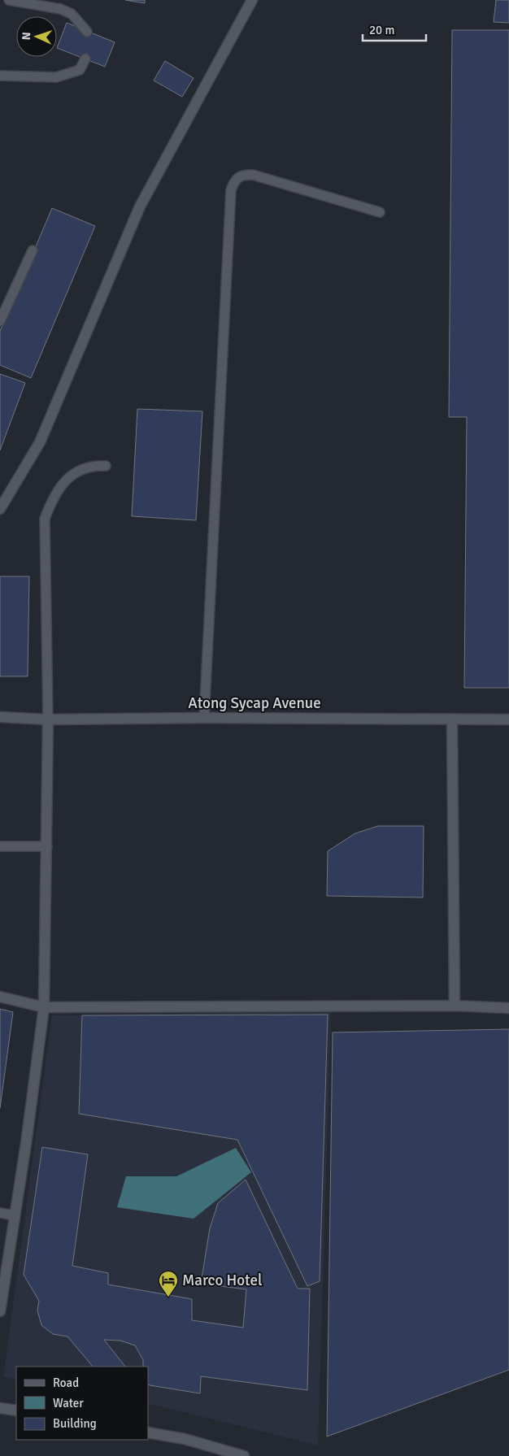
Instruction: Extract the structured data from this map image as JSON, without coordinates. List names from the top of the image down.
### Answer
{
  "streets": {
    "street": ["Atong Sycap Avenue"]
  },
  "places": {
    "hotel": ["Marco Hotel"]
  },
  "legend": ["Road", "Water", "Building"],
  "scale_bar": "20 m",
  "north": "left"
}
